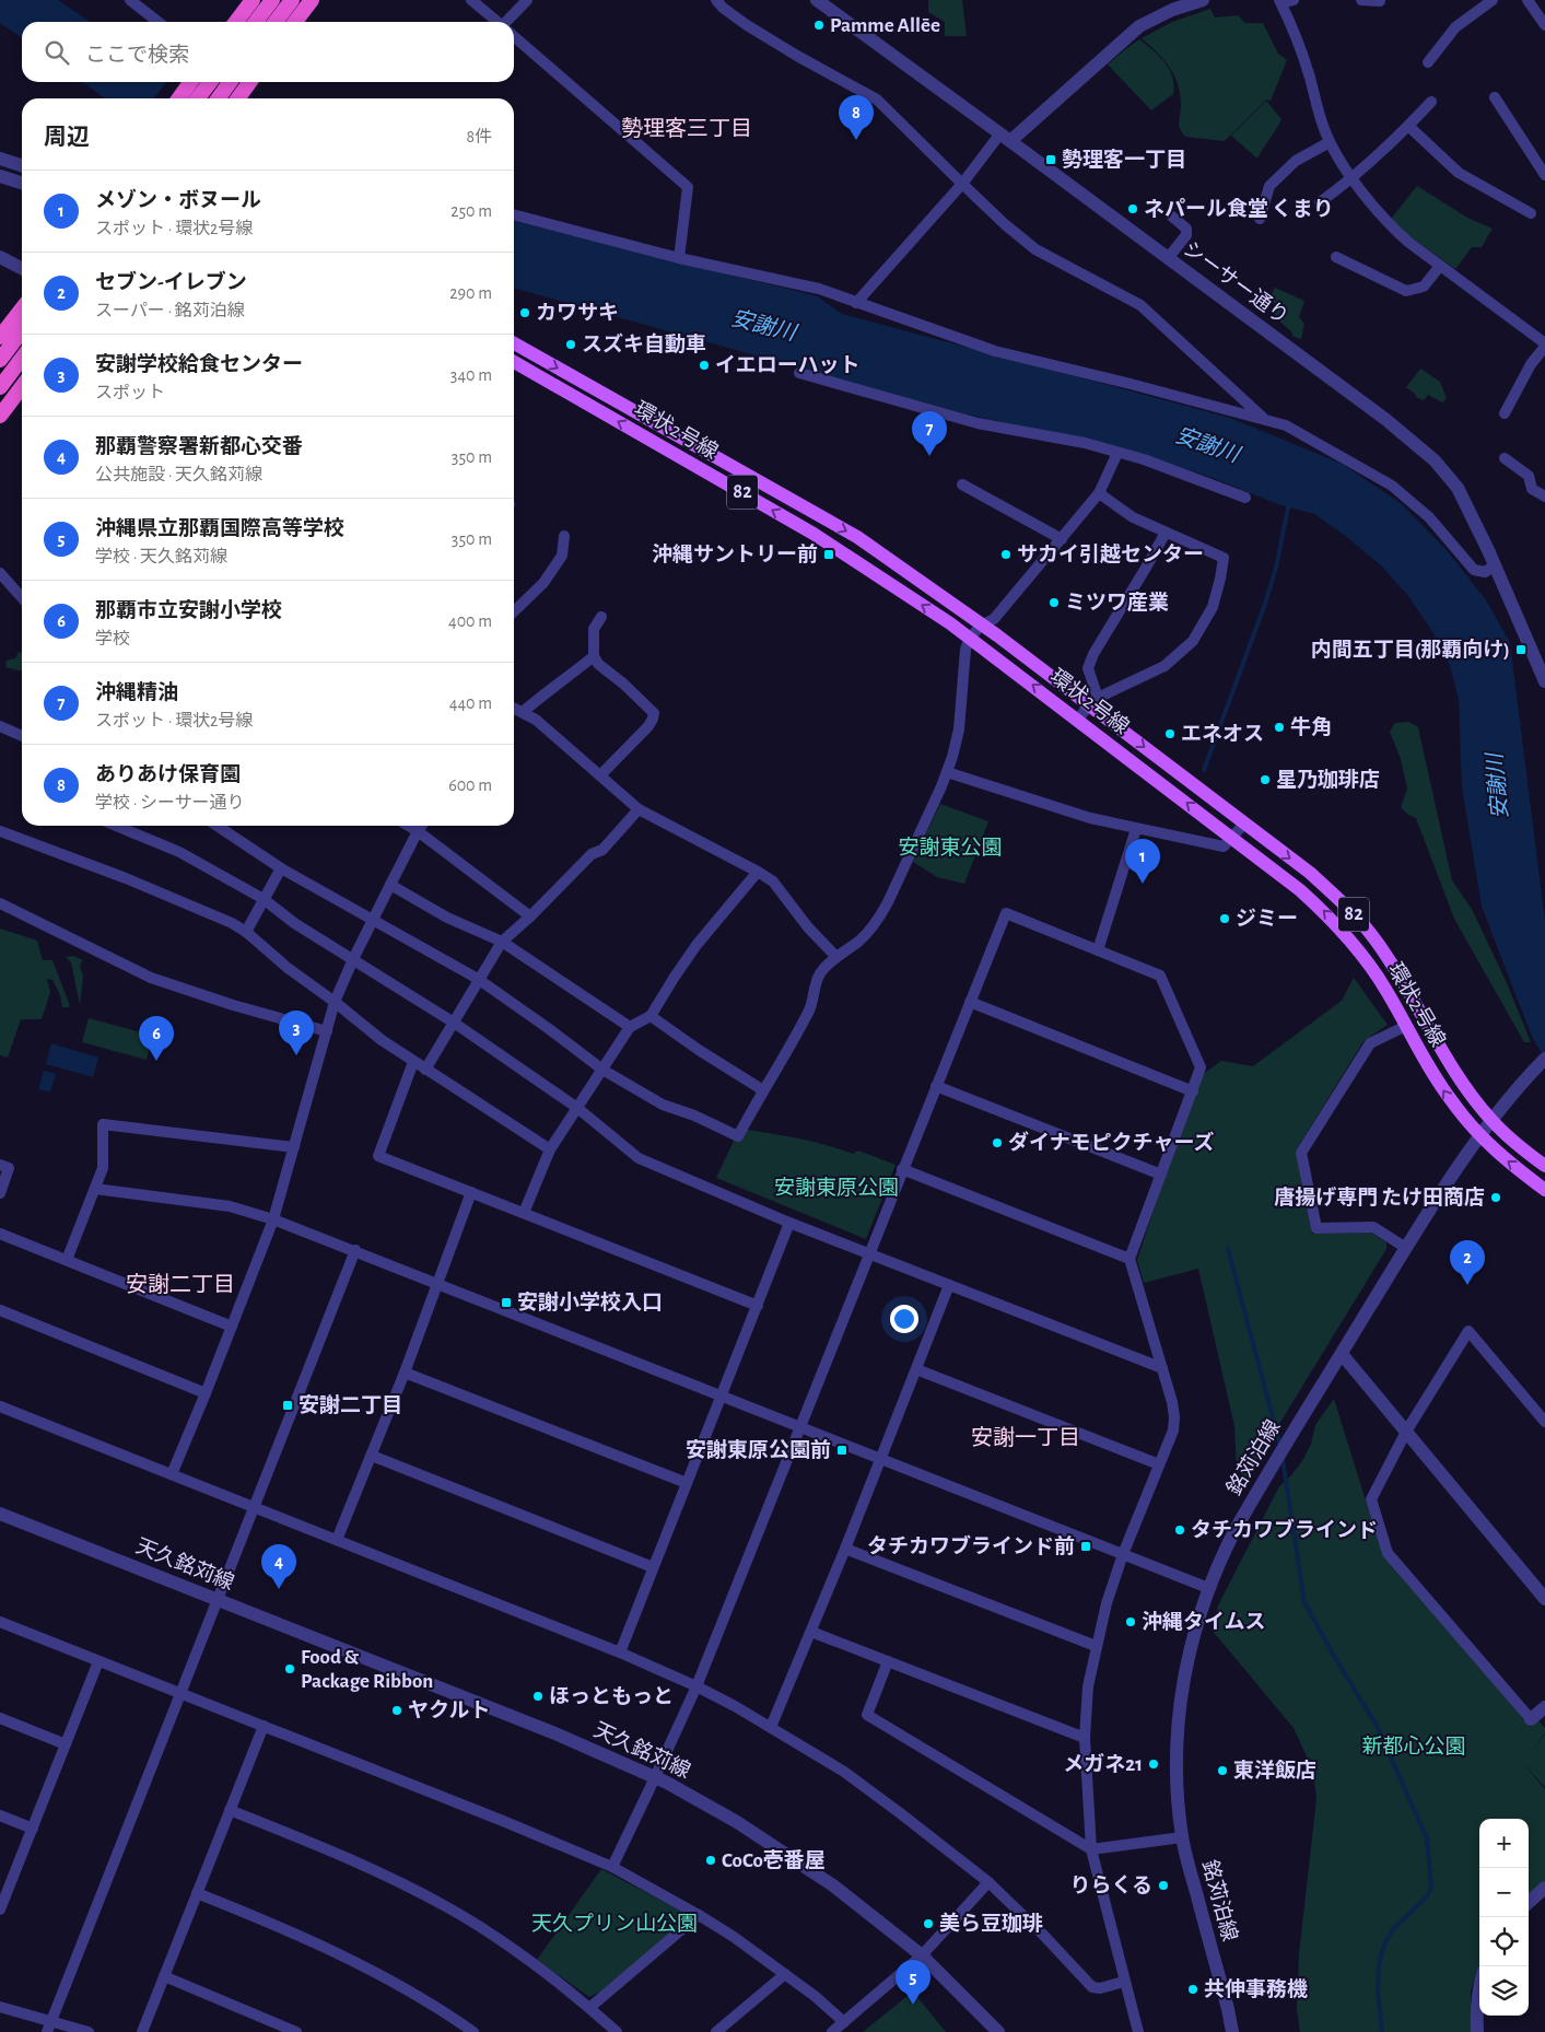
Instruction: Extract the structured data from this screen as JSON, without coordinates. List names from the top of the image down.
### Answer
{
  "streets": {
    "main road": ["環状2号線", "82"],
    "street": ["シーサー通り", "銘苅泊線", "天久銘苅線"]
  },
  "crossings": [
    ["環状2号線", "銘苅泊線"]
  ],
  "districts": ["勢理客三丁目", "安謝二丁目", "安謝一丁目"],
  "water": ["安謝川"],
  "parks": [
    "安謝東公園",
    "安謝東原公園",
    "新都心公園",
    "天久プリン山公園"
  ],
  "places": {
    "other": [
      "Pamme Allēe",
      "ネパール食堂 くまり",
      "カワサキ",
      "スズキ自動車",
      "イエローハット",
      "サカイ引越センター",
      "ミツワ産業",
      "牛角",
      "エネオス",
      "星乃珈琲店",
      "ジミー",
      "ダイナモピクチャーズ",
      "唐揚げ専門 たけ田商店",
      "タチカワブラインド",
      "沖縄タイムス",
      "Food & Package Ribbon",
      "ほっともっと",
      "ヤクルト",
      "メガネ21",
      "東洋飯店",
      "CoCo壱番屋",
      "りらくる",
      "美ら豆珈琲",
      "共伸事務機"
    ],
    "transit": [
      "勢理客一丁目",
      "沖縄サントリー前",
      "内間五丁目(那覇向け)",
      "安謝小学校入口",
      "安謝二丁目",
      "安謝東原公園前",
      "タチカワブラインド前"
    ]
  },
  "page": {
    "search": "ここで検索",
    "pins": [
      "8",
      "7",
      "1",
      "3",
      "6",
      "2",
      "4",
      "5"
    ],
    "heading": ["周辺", "8件"],
    "list": [
      {
        "mark": "1",
        "name": "メゾン・ボヌール",
        "note": "スポット · 環状2号線",
        "value": "250 m"
      },
      {
        "mark": "2",
        "name": "セブン-イレブン",
        "note": "スーパー · 銘苅泊線",
        "value": "290 m"
      },
      {
        "mark": "3",
        "name": "安謝学校給食センター",
        "note": "スポット",
        "value": "340 m"
      },
      {
        "mark": "4",
        "name": "那覇警察署新都心交番",
        "note": "公共施設 · 天久銘苅線",
        "value": "350 m"
      },
      {
        "mark": "5",
        "name": "沖縄県立那覇国際高等学校",
        "note": "学校 · 天久銘苅線",
        "value": "350 m"
      },
      {
        "mark": "6",
        "name": "那覇市立安謝小学校",
        "note": "学校",
        "value": "400 m"
      },
      {
        "mark": "7",
        "name": "沖縄精油",
        "note": "スポット · 環状2号線",
        "value": "440 m"
      },
      {
        "mark": "8",
        "name": "ありあけ保育園",
        "note": "学校 · シーサー通り",
        "value": "600 m"
      }
    ],
    "map_buttons": ["+", "−"]
  }
}
